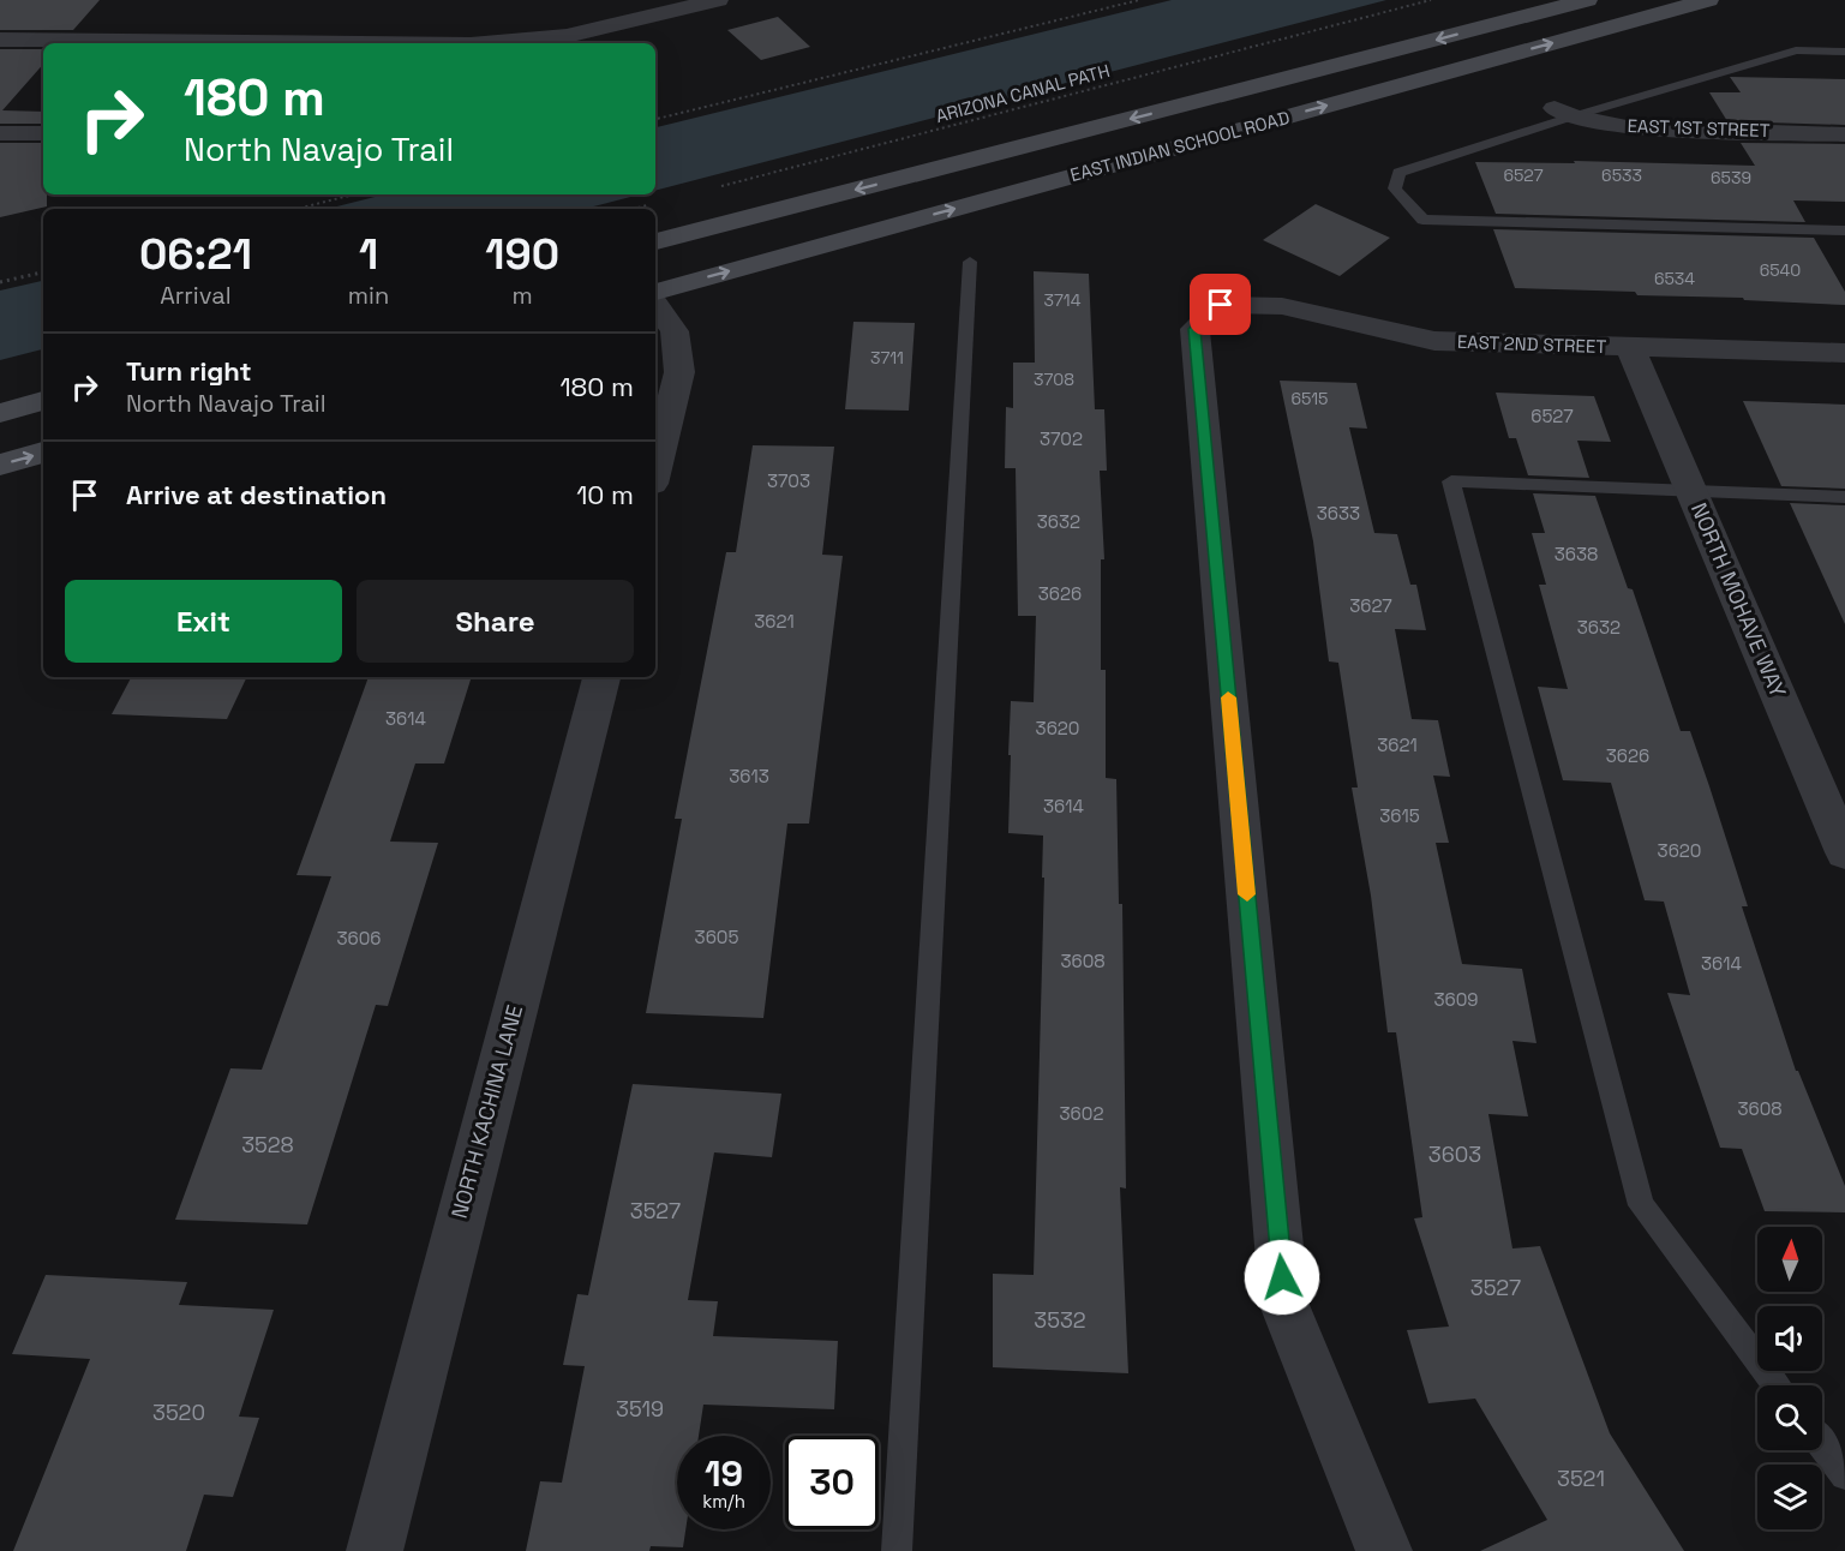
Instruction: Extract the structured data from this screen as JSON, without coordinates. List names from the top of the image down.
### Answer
{
  "streets": {
    "main road": ["EAST INDIAN SCHOOL ROAD"],
    "street": [
      "EAST 1ST STREET",
      "EAST 2ND STREET",
      "NORTH MOHAVE WAY",
      "NORTH KACHINA LANE"
    ],
    "path": ["ARIZONA CANAL PATH"]
  },
  "crossings": [
    ["EAST 2ND STREET", "NORTH MOHAVE WAY"]
  ],
  "house_numbers": [
    "6527",
    "6533",
    "6539",
    "6540",
    "6534",
    "3714",
    "3711",
    "3708",
    "6515",
    "6527",
    "3702",
    "3703",
    "3633",
    "3632",
    "3638",
    "3626",
    "3627",
    "3621",
    "3632",
    "3614",
    "3620",
    "3621",
    "3626",
    "3613",
    "3614",
    "3615",
    "3620",
    "3605",
    "3606",
    "3608",
    "3614",
    "3609",
    "3608",
    "3602",
    "3528",
    "3603",
    "3527",
    "3527",
    "3532",
    "3519",
    "3520",
    "3521"
  ],
  "north": "top",
  "page": {
    "turn": ["180 m", "North Navajo Trail"],
    "eta": [
      "06:21",
      "Arrival",
      "1",
      "min",
      "190",
      "m"
    ],
    "list": [
      {
        "name": "Turn right",
        "note": "North Navajo Trail",
        "value": "180 m"
      },
      {
        "name": "Arrive at destination",
        "value": "10 m"
      }
    ],
    "buttons": ["Exit", "Share"],
    "speed": "19 km/h",
    "limit": "30"
  }
}
